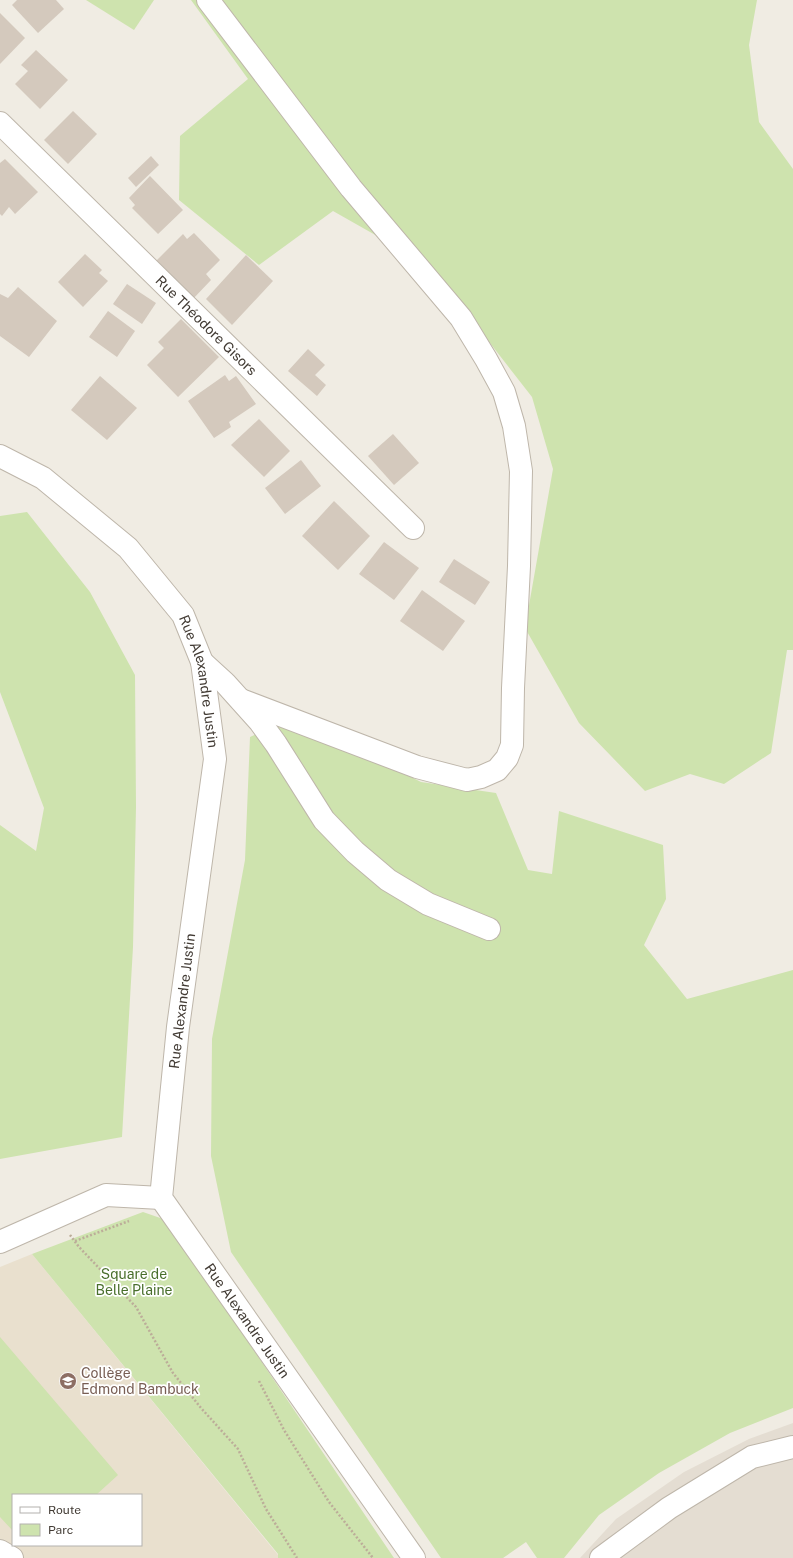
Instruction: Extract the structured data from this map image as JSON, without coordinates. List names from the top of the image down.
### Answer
{
  "streets": {
    "street": ["Rue Théodore Gisors", "Rue Alexandre Justin"]
  },
  "parks": ["Square de Belle Plaine"],
  "places": {
    "school or university": ["Collège Edmond Bambuck"]
  },
  "legend": ["Route", "Parc"]
}
